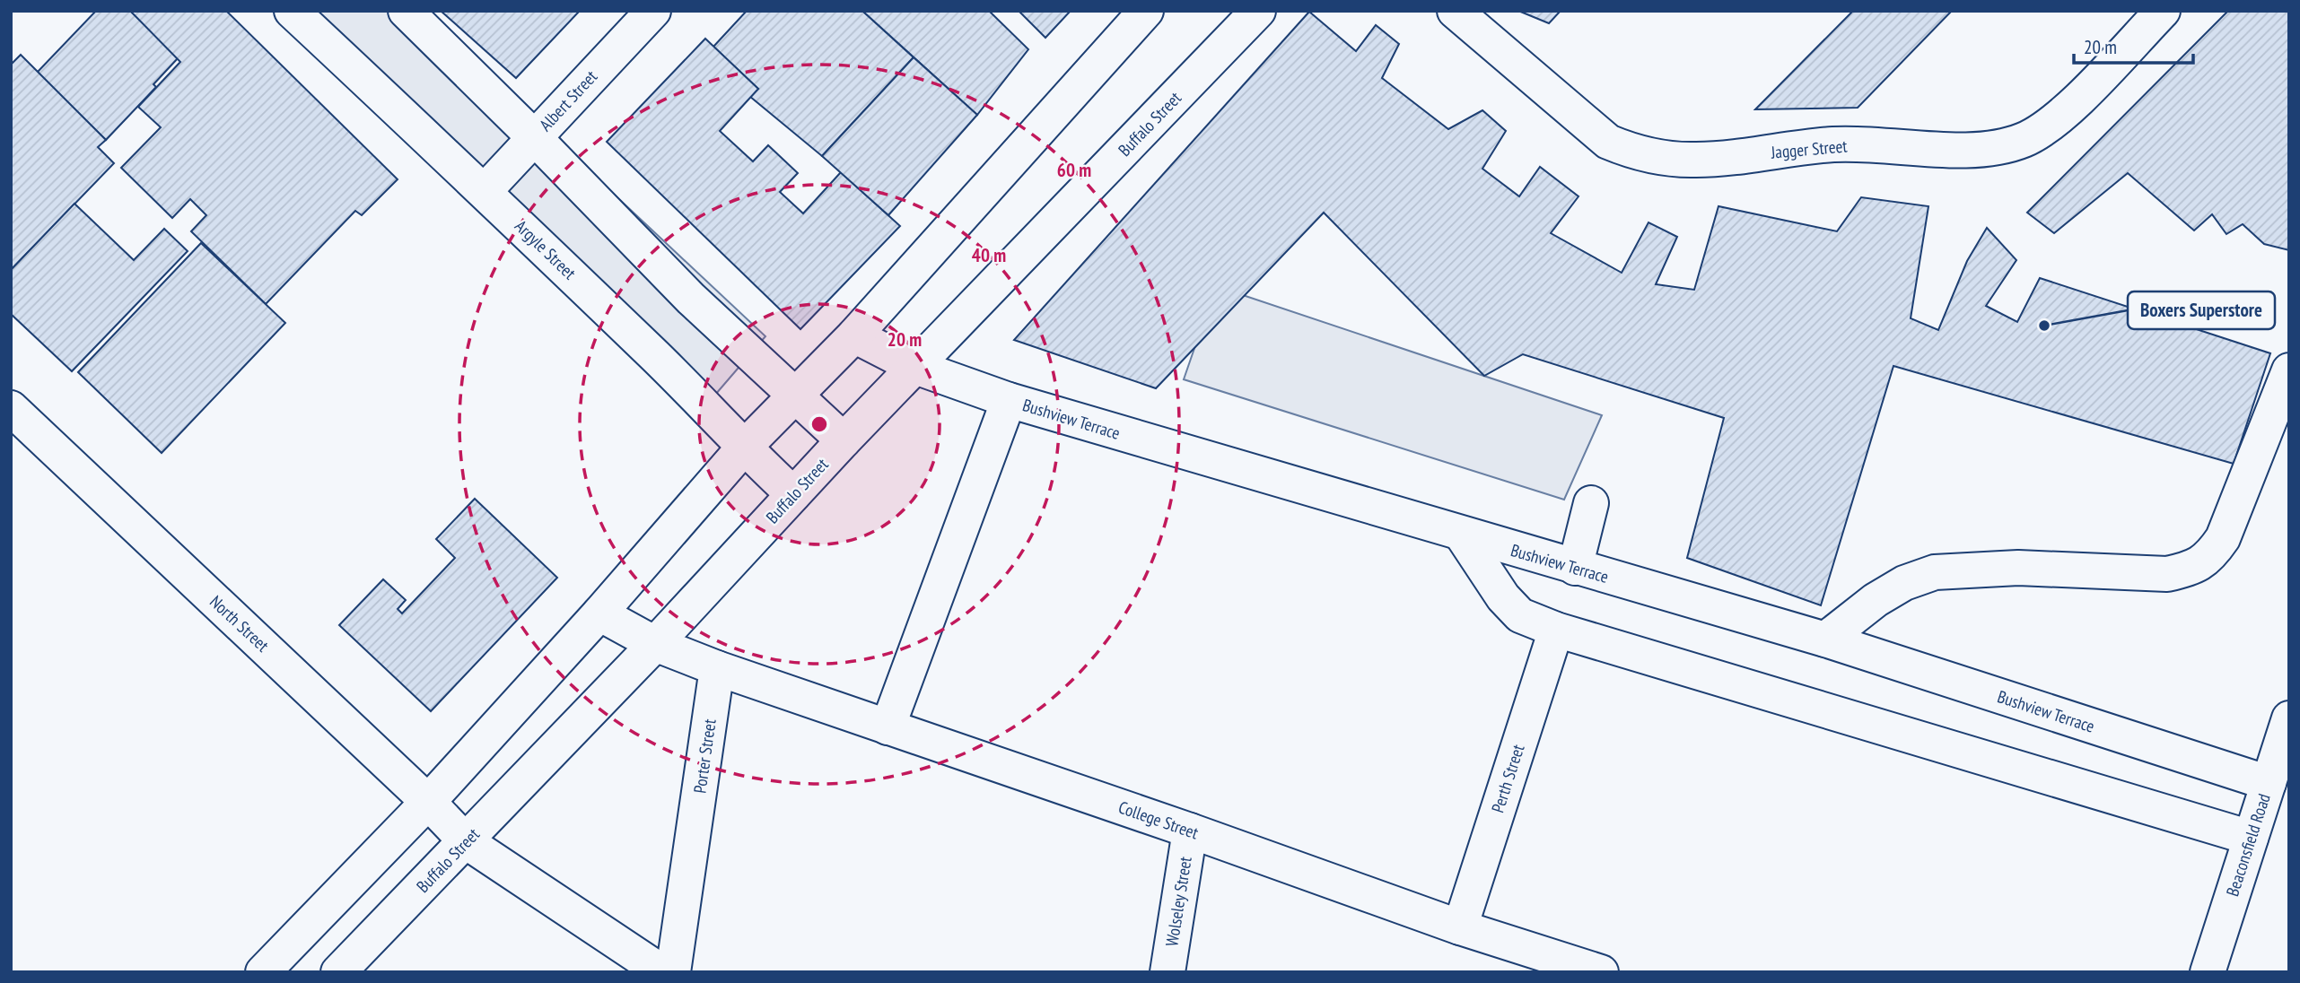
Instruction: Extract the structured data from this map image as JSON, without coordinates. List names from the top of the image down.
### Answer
{
  "streets": {
    "street": [
      "Albert Street",
      "Buffalo Street",
      "Jagger Street",
      "Argyle Street",
      "Bushview Terrace",
      "North Street",
      "Porter Street",
      "Perth Street",
      "College Street",
      "Beaconsfield Road",
      "Wolseley Street"
    ]
  },
  "crossings": [
    ["Albert Street", "Argyle Street"],
    ["Buffalo Street", "Argyle Street"],
    ["Buffalo Street", "Bushview Terrace"],
    ["Buffalo Street", "North Street"],
    ["Bushview Terrace", "Beaconsfield Road"],
    ["Porter Street", "College Street"],
    ["Perth Street", "College Street"],
    ["College Street", "Wolseley Street"]
  ],
  "places": ["Boxers Superstore"],
  "scale_bar": "20 m",
  "rings": ["60 m", "40 m", "20 m"]
}
